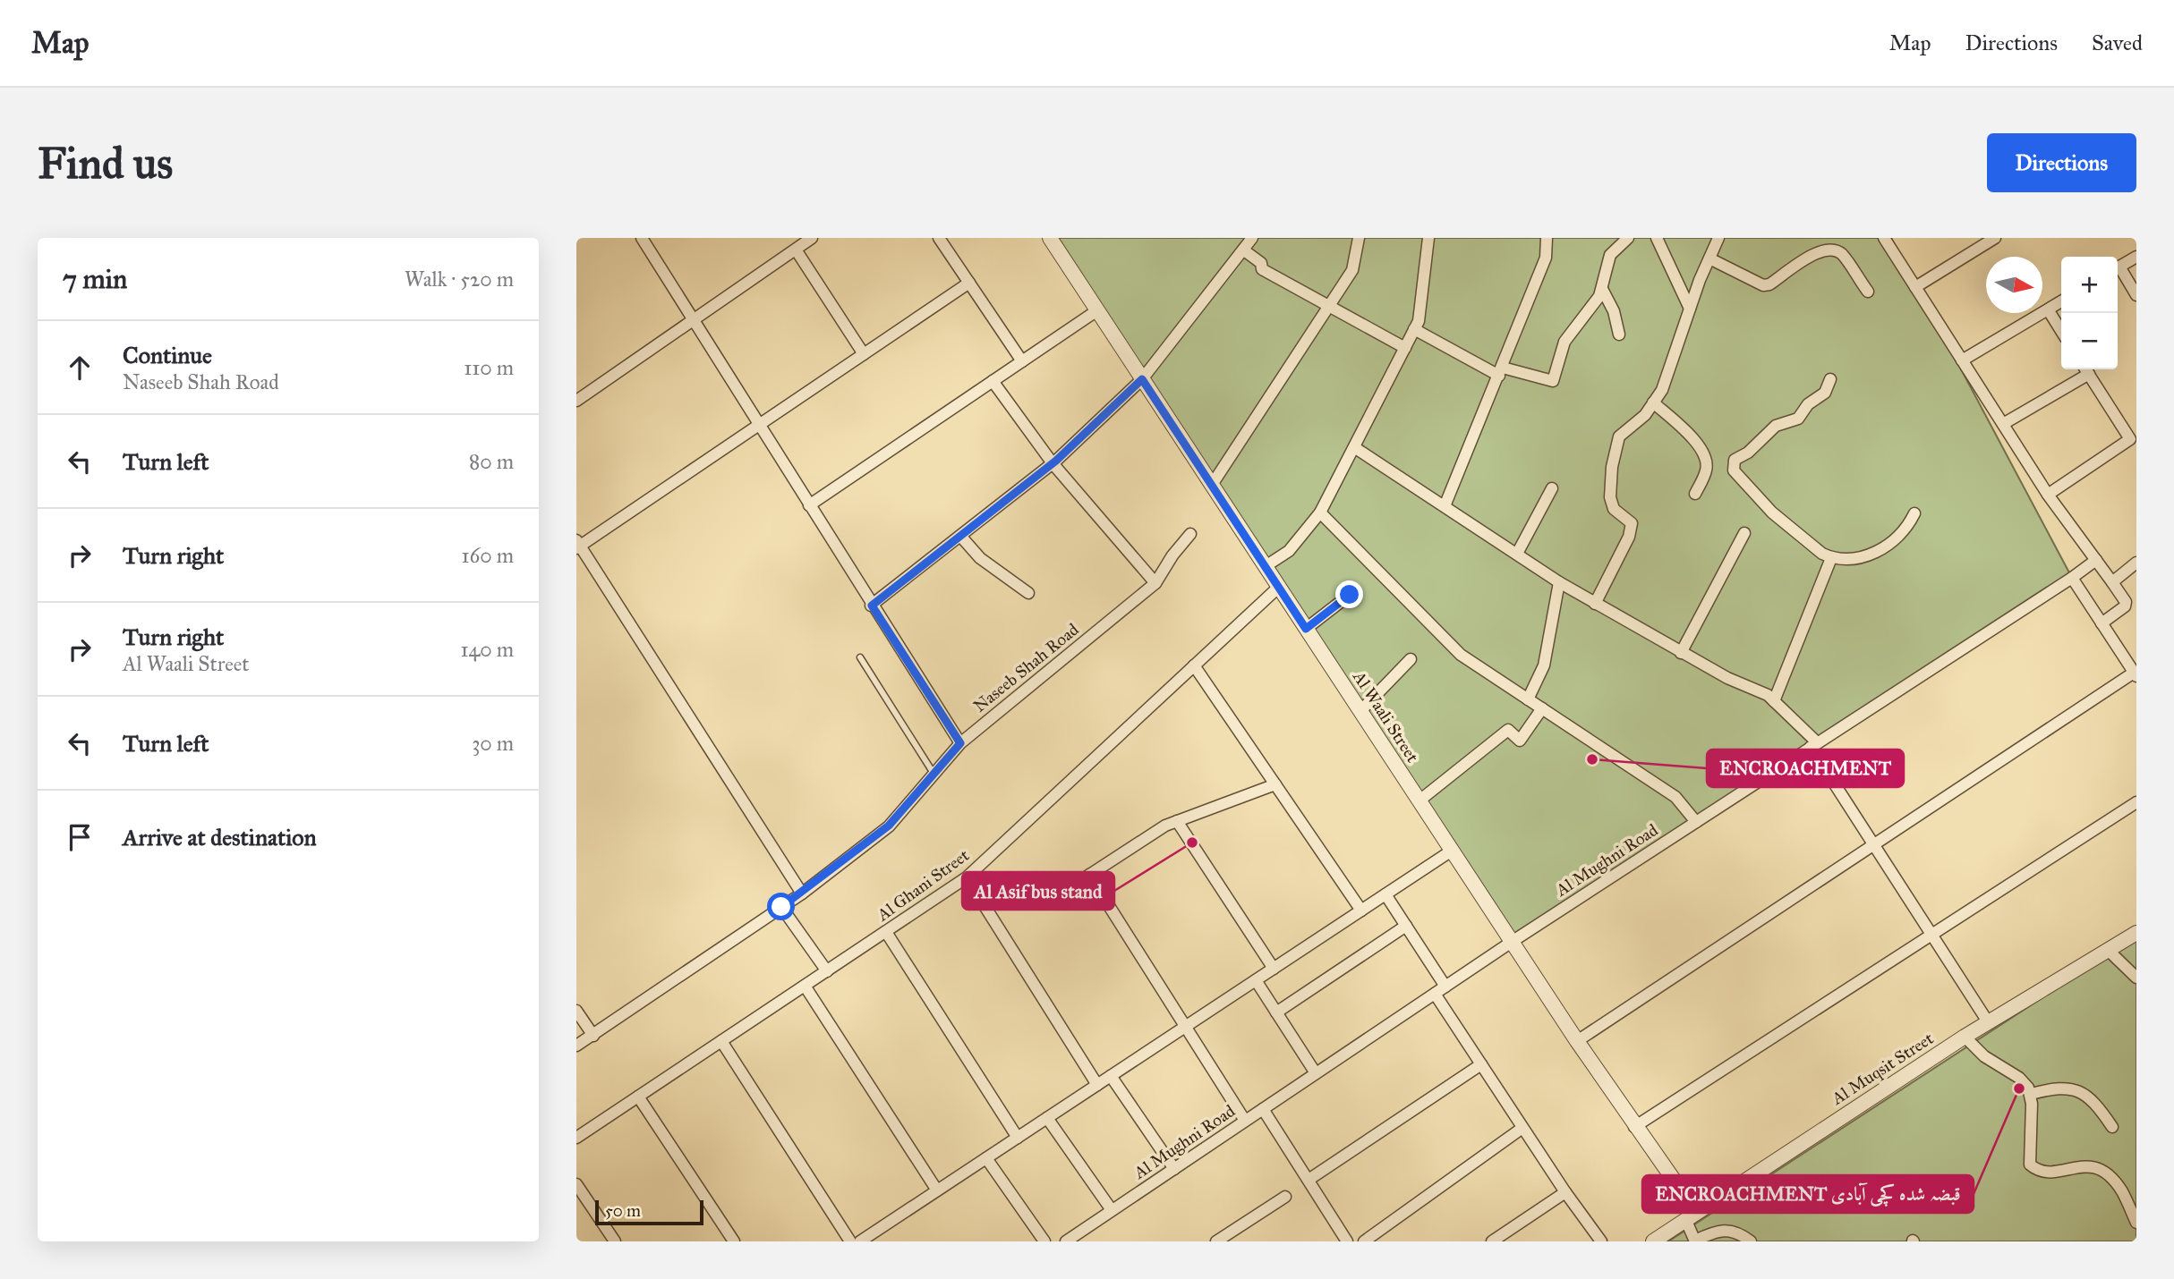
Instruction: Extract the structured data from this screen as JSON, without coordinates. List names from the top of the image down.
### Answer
{
  "streets": {
    "street": [
      "Naseeb Shah Road",
      "Al Waali Street",
      "Al Mughni Road",
      "Al Ghani Street",
      "Al Muqsit Street"
    ]
  },
  "crossings": [
    ["Al Waali Street", "Al Mughni Road"],
    ["Al Waali Street", "Al Ghani Street"],
    ["Al Waali Street", "Al Muqsit Street"]
  ],
  "places": ["ENCROACHMENT", "Al Asif bus stand", "ENCROACHMENT قبضہ شدہ کچی آبادی"],
  "scale_bar": "50 m",
  "north": "right",
  "page": {
    "header": "Map",
    "nav": ["Map", "Directions", "Saved"],
    "buttons": "Directions",
    "title": "Find us",
    "heading": ["7 min", "Walk · 520 m"],
    "map_buttons": ["+", "−"],
    "list": [
      ["Continue", "Naseeb Shah Road", "110 m"],
      ["Turn left", "80 m"],
      ["Turn right", "160 m"],
      ["Turn right", "Al Waali Street", "140 m"],
      ["Turn left", "30 m"],
      "Arrive at destination"
    ],
    "scale": "50 m"
  }
}
